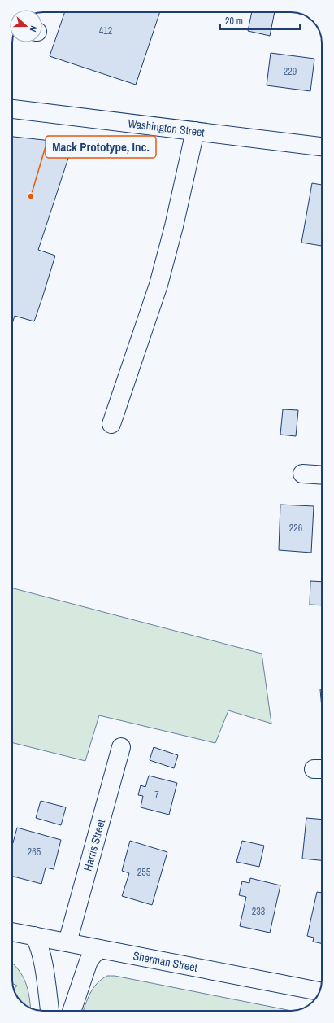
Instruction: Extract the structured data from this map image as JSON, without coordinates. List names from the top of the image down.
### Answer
{
  "streets": {
    "street": ["Washington Street", "Harris Street", "Sherman Street"]
  },
  "crossings": [
    ["Harris Street", "Sherman Street"]
  ],
  "places": ["Mack Prototype, Inc."],
  "house_numbers": [
    "412",
    "229",
    "226",
    "7",
    "265",
    "255",
    "233"
  ],
  "scale_bar": "20 m",
  "north": "right"
}
